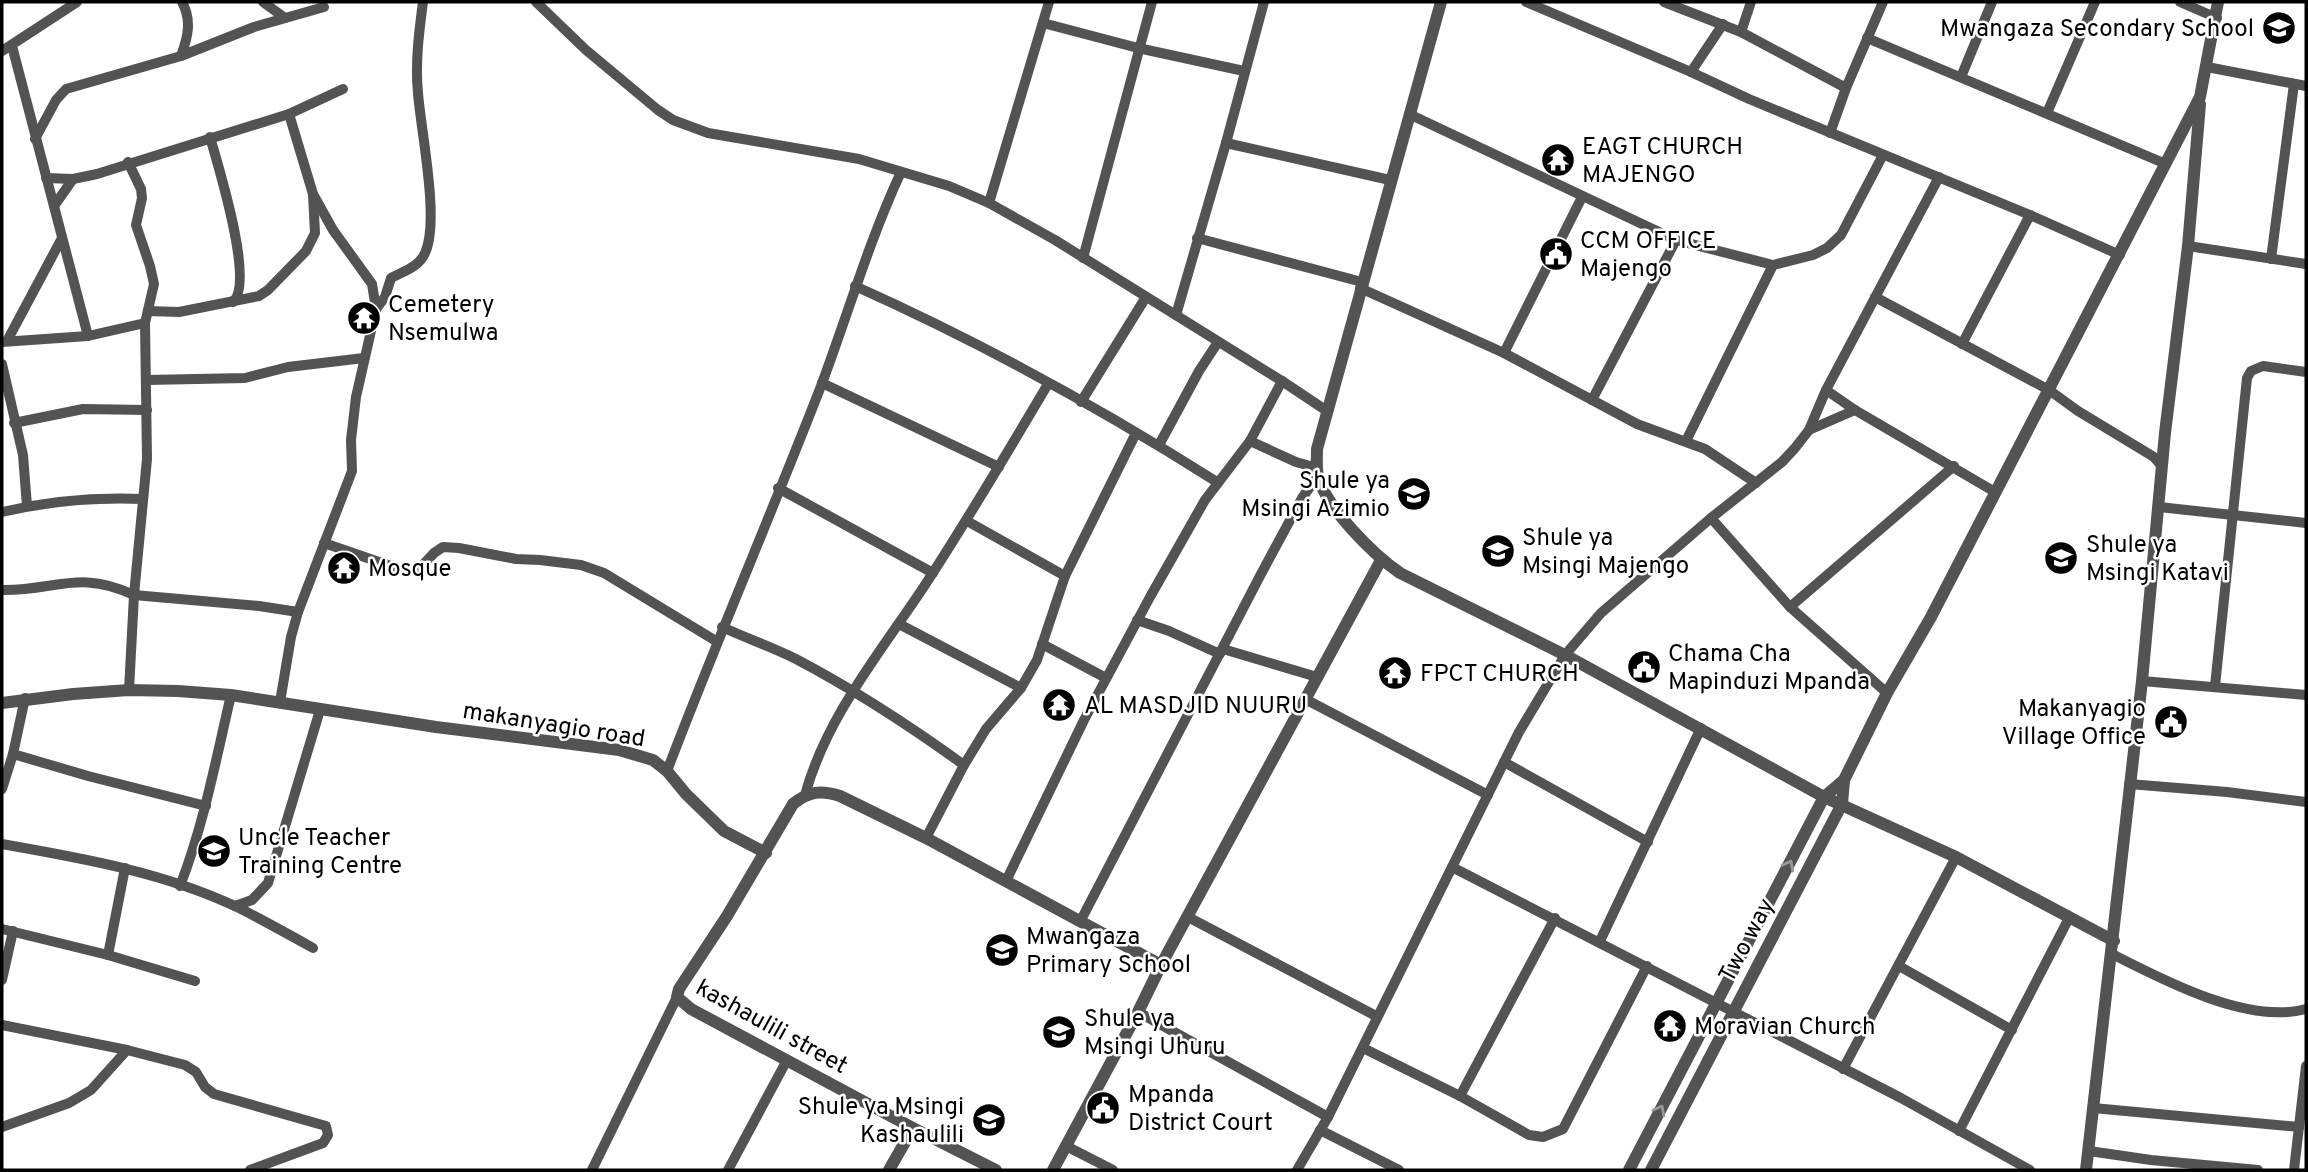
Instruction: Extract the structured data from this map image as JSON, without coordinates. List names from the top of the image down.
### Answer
{
  "streets": {
    "street": ["makanyagio road", "Two way", "kashaulili street"]
  },
  "crossings": [
    ["makanyagio road", "kashaulili street"]
  ],
  "places": {
    "school or university": [
      "Mwangaza Secondary School",
      "Shule ya Msingi Azimio",
      "Shule ya Msingi Majengo",
      "Shule ya Msingi Katavi",
      "Uncle Teacher Training Centre",
      "Mwangaza Primary School",
      "Shule ya Msingi Uhuru",
      "Shule ya Msingi Kashaulili"
    ],
    "temple": [
      "EAGT CHURCH MAJENGO",
      "Cemetery Nsemulwa",
      "Mosque",
      "FPCT CHURCH",
      "AL MASDJID NUURU",
      "Moravian Church"
    ],
    "public building": [
      "CCM OFFICE Majengo",
      "Chama Cha Mapinduzi Mpanda",
      "Makanyagio Village Office",
      "Mpanda District Court"
    ]
  }
}
